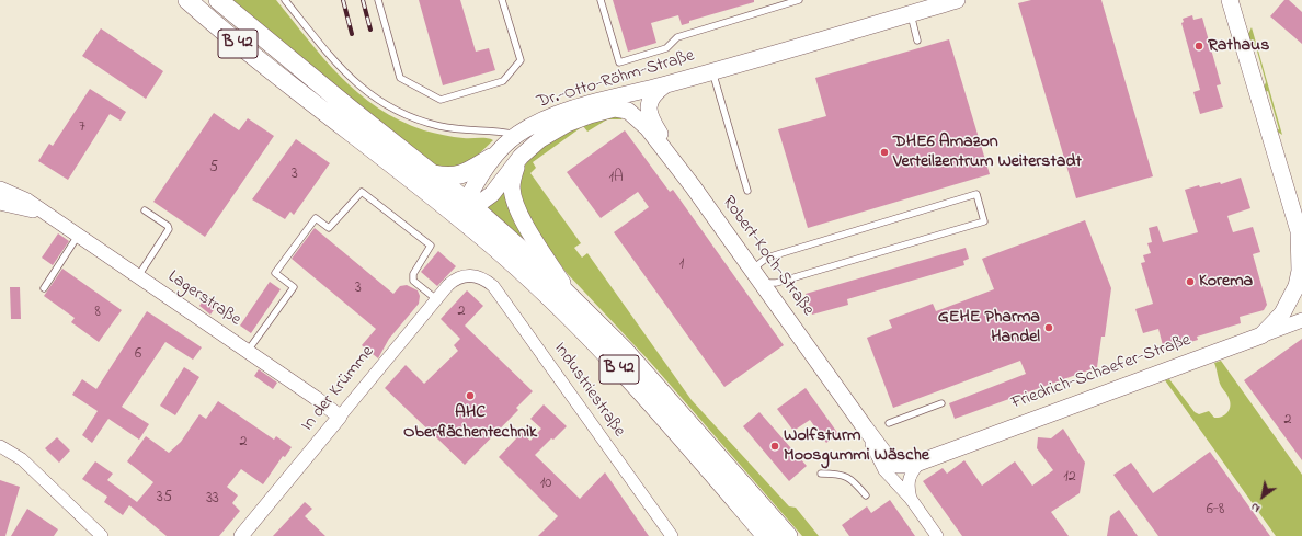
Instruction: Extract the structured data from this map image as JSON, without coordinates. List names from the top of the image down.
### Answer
{
  "streets": {
    "main road": [
      "B 42",
      "Dr.-Otto-Röhm-Straße",
      "Robert-Koch-Straße",
      "Friedrich-Schaefer-Straße"
    ],
    "street": ["Lagerstraße", "In der Krümme", "Industriestraße"]
  },
  "crossings": [
    ["B 42", "Dr.-Otto-Röhm-Straße"],
    ["Dr.-Otto-Röhm-Straße", "Robert-Koch-Straße"],
    ["Robert-Koch-Straße", "Friedrich-Schaefer-Straße"],
    ["Lagerstraße", "In der Krümme"],
    ["In der Krümme", "Industriestraße"]
  ],
  "places": [
    "Rathaus",
    "DHE6 Amazon Verteilzentrum Weiterstadt",
    "Korema",
    "GEHE Pharma Handel",
    "AHC Oberflächentechnik",
    "Wolfsturm Moosgummi Wäsche"
  ],
  "house_numbers": [
    "7",
    "5",
    "3",
    "1A",
    "1",
    "3",
    "2",
    "8",
    "6",
    "2",
    "2",
    "12",
    "10",
    "35",
    "33",
    "6-8"
  ],
  "north": "bottom left"
}
